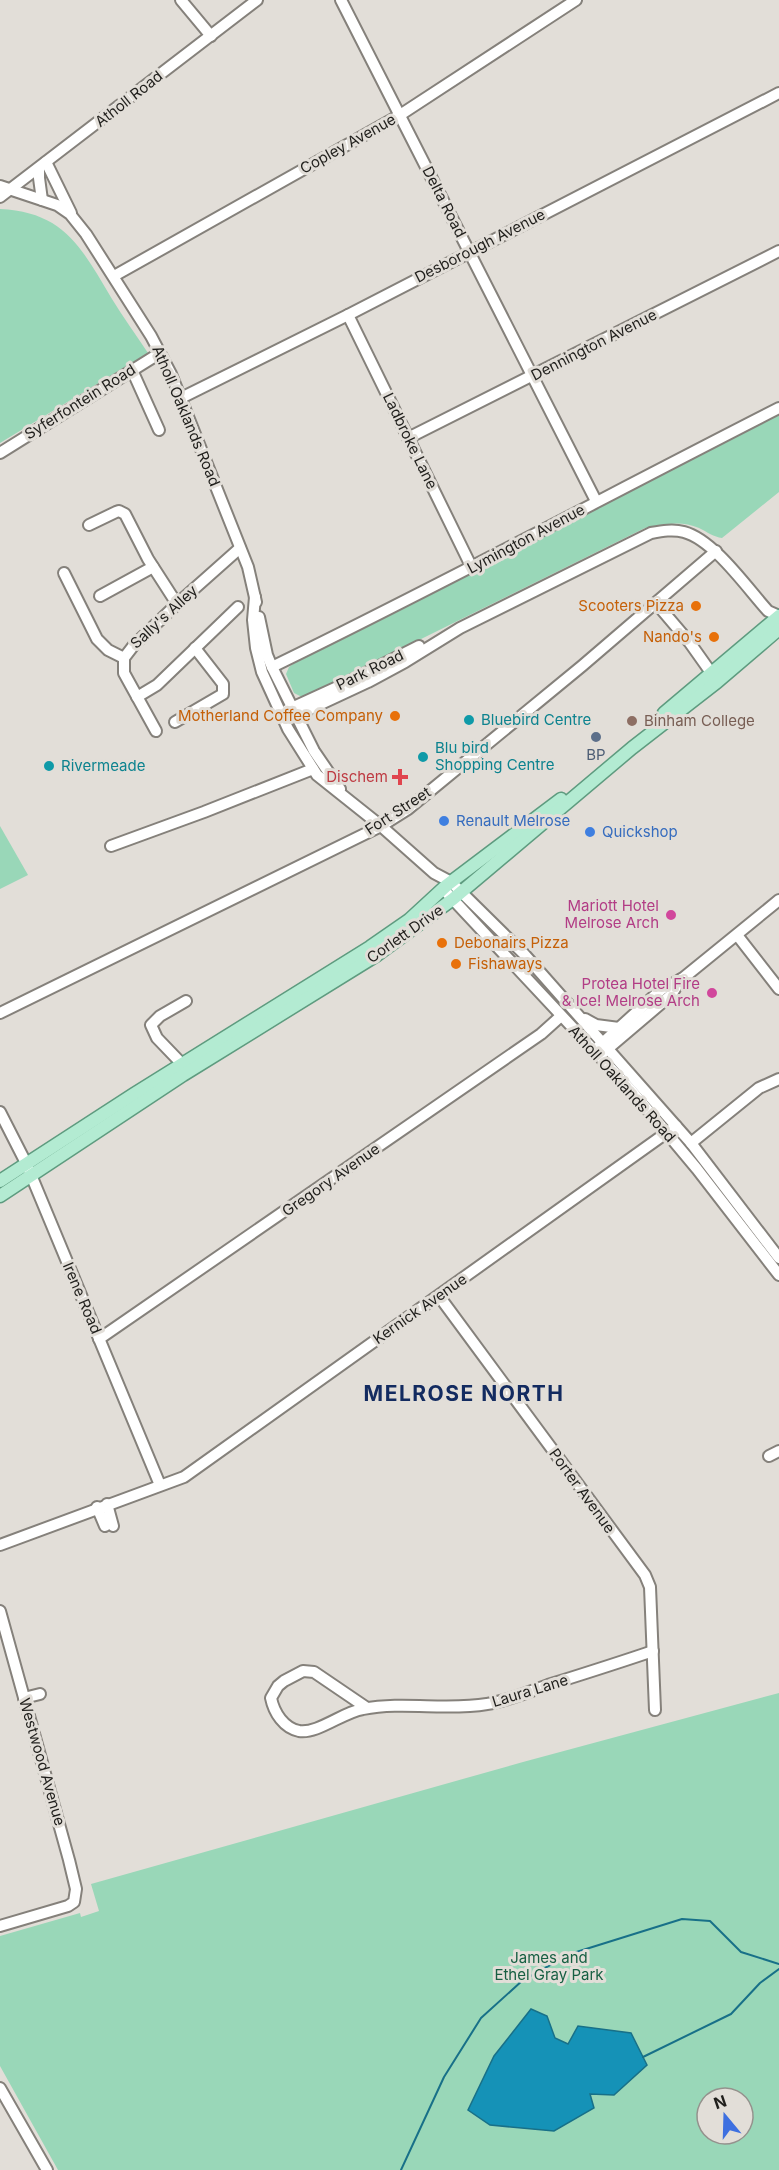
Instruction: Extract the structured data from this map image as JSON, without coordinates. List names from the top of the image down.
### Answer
{
  "streets": {
    "main road": ["Corlett Drive"],
    "street": [
      "Atholl Road",
      "Copley Avenue",
      "Delta Road",
      "Desborough Avenue",
      "Dennington Avenue",
      "Syferfontein Road",
      "Atholl Oaklands Road",
      "Ladbroke Lane",
      "Lymington Avenue",
      "Sally's Alley",
      "Park Road",
      "Fort Street",
      "Gregory Avenue",
      "Irene Road",
      "Kernick Avenue",
      "Porter Avenue",
      "Laura Lane",
      "Westwood Avenue"
    ]
  },
  "crossings": [
    ["Atholl Road", "Atholl Oaklands Road"],
    ["Copley Avenue", "Delta Road"],
    ["Copley Avenue", "Atholl Oaklands Road"],
    ["Delta Road", "Desborough Avenue"],
    ["Delta Road", "Dennington Avenue"],
    ["Delta Road", "Lymington Avenue"],
    ["Desborough Avenue", "Atholl Oaklands Road"],
    ["Desborough Avenue", "Ladbroke Lane"],
    ["Dennington Avenue", "Ladbroke Lane"],
    ["Syferfontein Road", "Atholl Oaklands Road"],
    ["Atholl Oaklands Road", "Lymington Avenue"],
    ["Atholl Oaklands Road", "Sally's Alley"],
    ["Atholl Oaklands Road", "Park Road"],
    ["Atholl Oaklands Road", "Fort Street"],
    ["Atholl Oaklands Road", "Corlett Drive"],
    ["Atholl Oaklands Road", "Gregory Avenue"],
    ["Atholl Oaklands Road", "Kernick Avenue"],
    ["Ladbroke Lane", "Lymington Avenue"],
    ["Park Road", "Fort Street"],
    ["Park Road", "Corlett Drive"],
    ["Corlett Drive", "Irene Road"],
    ["Gregory Avenue", "Irene Road"],
    ["Irene Road", "Kernick Avenue"],
    ["Kernick Avenue", "Porter Avenue"],
    ["Porter Avenue", "Laura Lane"]
  ],
  "districts": ["MELROSE NORTH"],
  "parks": ["James and Ethel Gray Park"],
  "places": {
    "other": [
      "Scooters Pizza",
      "Nando's",
      "Motherland Coffee Company",
      "Bluebird Centre",
      "Binham College",
      "BP",
      "Blu bird Shopping Centre",
      "Rivermeade",
      "Renault Melrose",
      "Quickshop",
      "Mariott Hotel Melrose Arch",
      "Debonairs Pizza",
      "Fishaways",
      "Protea Hotel Fire & Ice! Melrose Arch"
    ],
    "health": ["Dischem"]
  },
  "north": "top"
}
